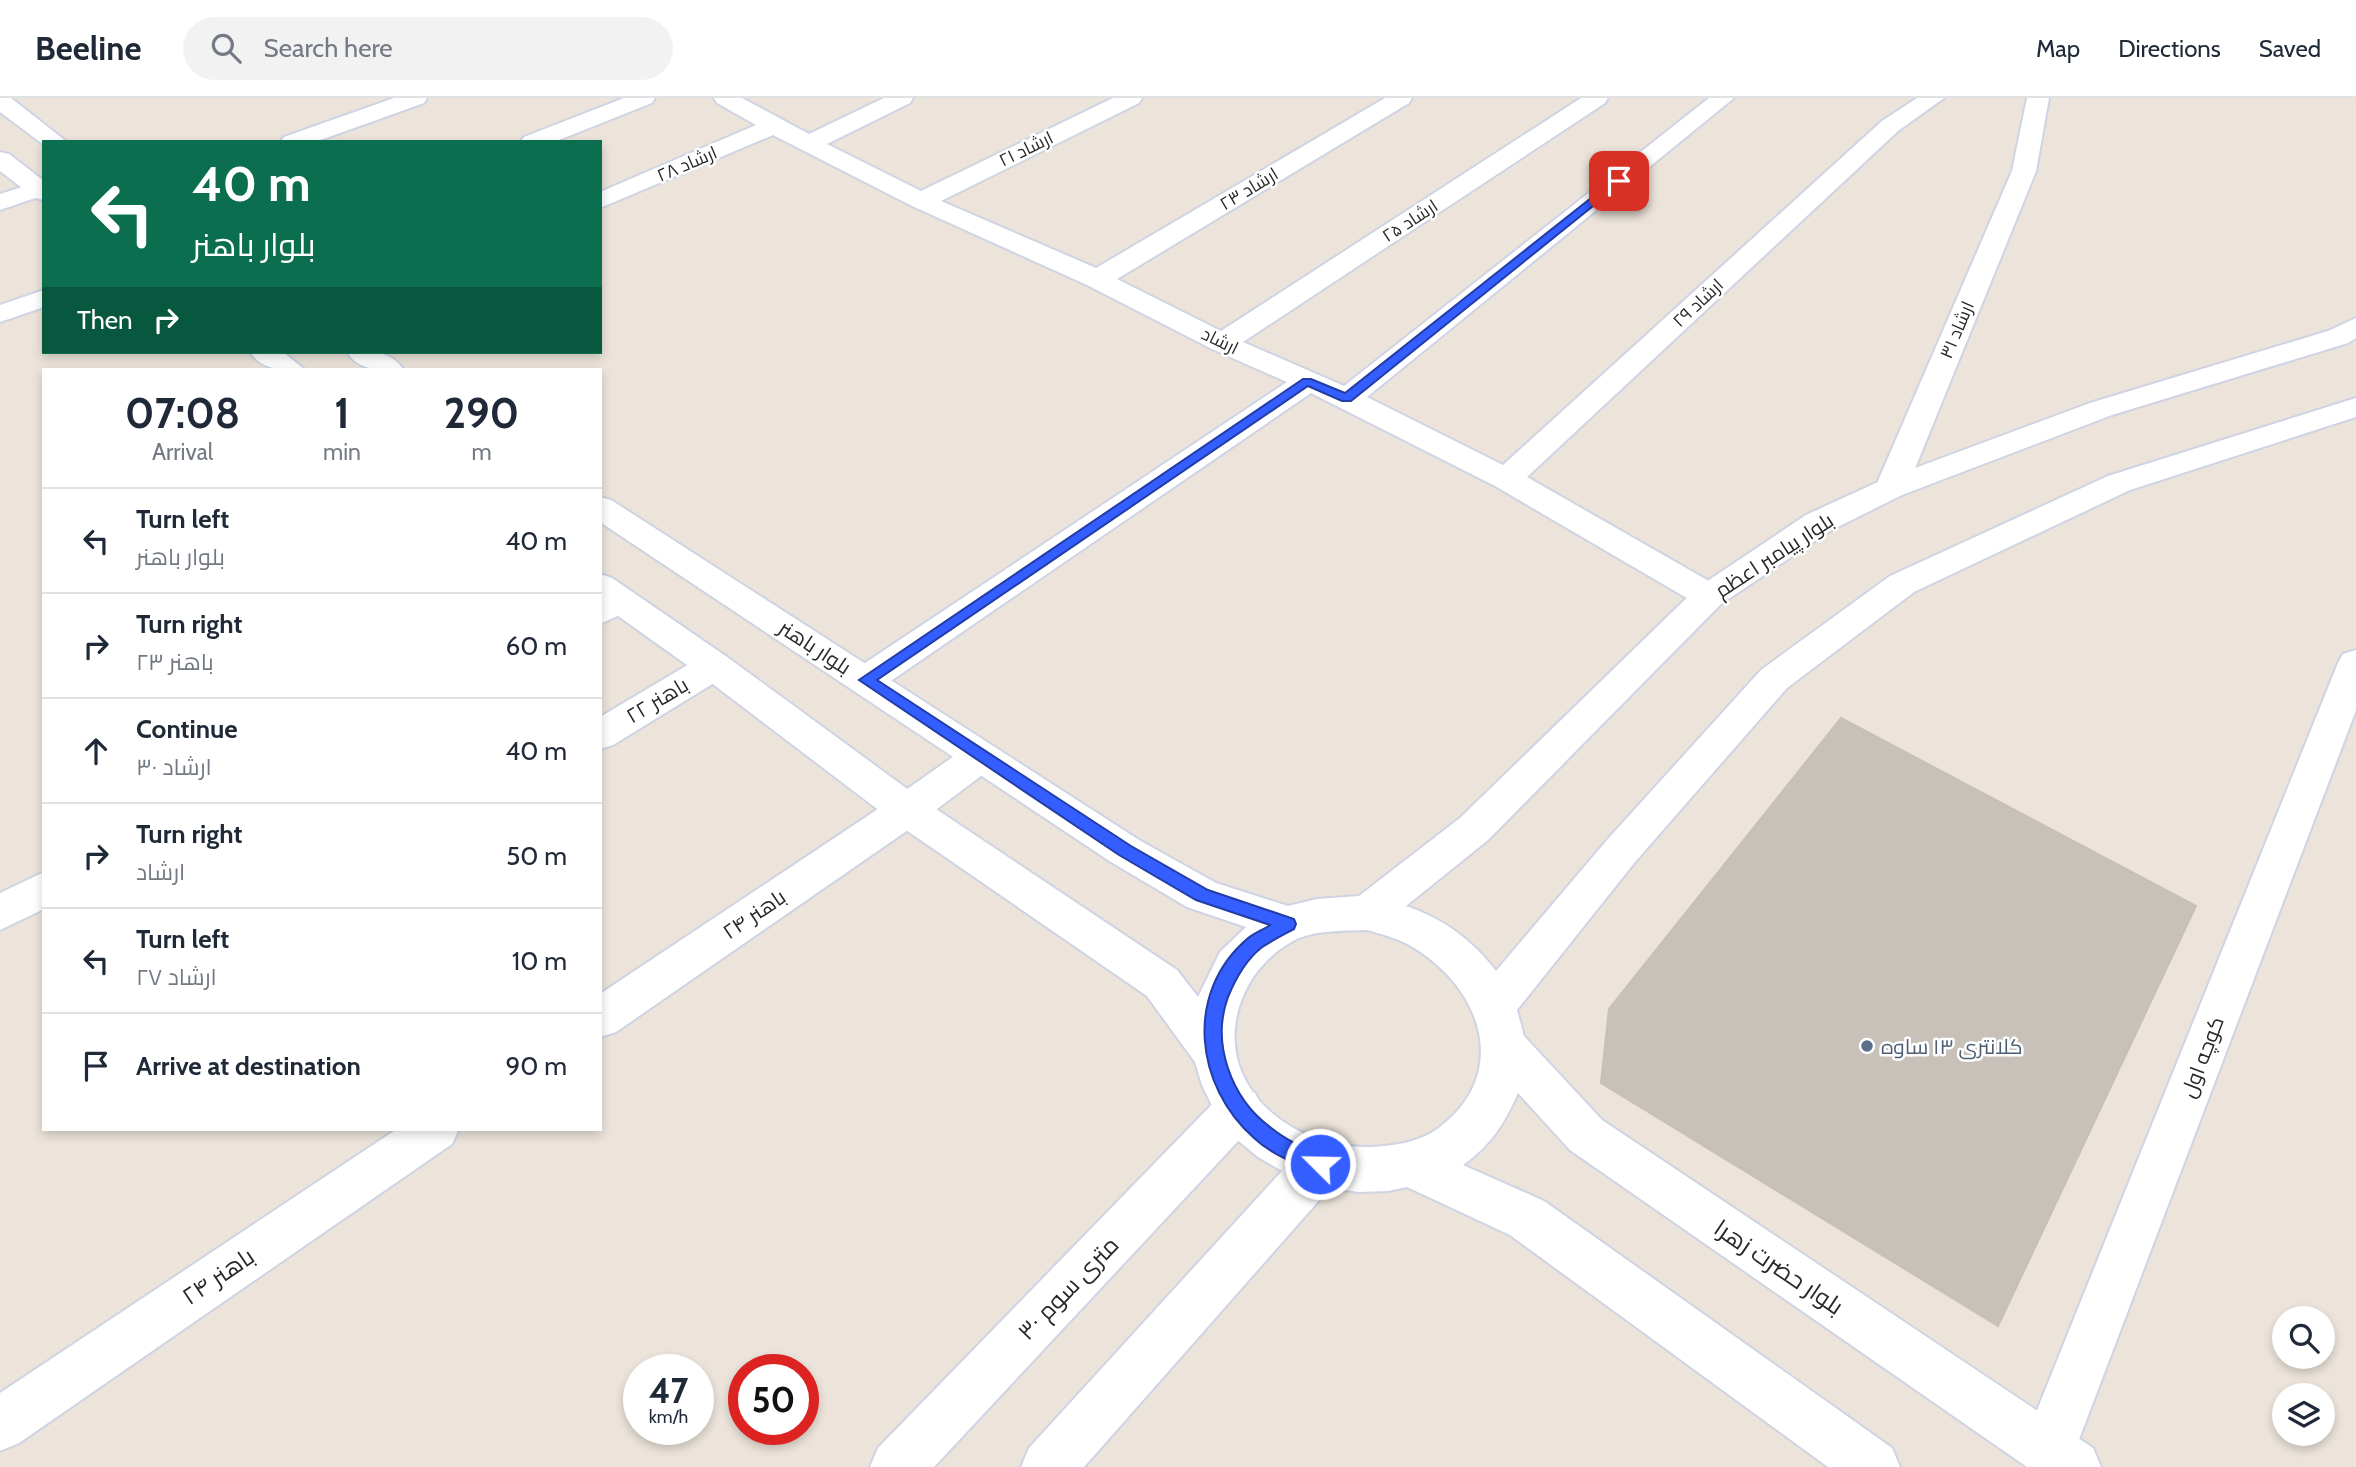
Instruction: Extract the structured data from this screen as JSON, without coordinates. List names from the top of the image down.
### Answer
{
  "streets": {
    "street": [
      "ارشاد ۲۱",
      "ارشاد ۲۸",
      "ارشاد ۲۳",
      "ارشاد ۲۵",
      "ارشاد ۲۹",
      "ارشاد ۳۱",
      "ارشاد",
      "بلوار پیامبر اعظم",
      "بلوار باهنر",
      "باهنر ۲۲",
      "باهنر ۲۴",
      "کوچه اول",
      "بلوار حضرت زهرا",
      "۳۰ متری سوم"
    ]
  },
  "crossings": [
    ["ارشاد ۲۱", "ارشاد"],
    ["ارشاد ۲۸", "ارشاد"],
    ["ارشاد ۲۳", "ارشاد"],
    ["ارشاد ۲۵", "ارشاد"],
    ["ارشاد ۲۹", "ارشاد"],
    ["ارشاد ۳۱", "بلوار پیامبر اعظم"],
    ["ارشاد", "بلوار پیامبر اعظم"],
    ["بلوار پیامبر اعظم", "بلوار حضرت زهرا"],
    ["بلوار باهنر", "باهنر ۲۴"],
    ["بلوار باهنر", "بلوار حضرت زهرا"],
    ["کوچه اول", "بلوار حضرت زهرا"]
  ],
  "places": ["کلانتری ۱۳ ساوه"],
  "page": {
    "header": "Beeline",
    "search": "Search here",
    "nav": ["Map", "Directions", "Saved"],
    "turn": ["40 m", "بلوار باهنر"],
    "then": "Then",
    "eta": [
      "07:08",
      "Arrival",
      "1",
      "min",
      "290",
      "m"
    ],
    "list": [
      {
        "name": "Turn left",
        "note": "بلوار باهنر",
        "value": "40 m"
      },
      {
        "name": "Turn right",
        "note": "باهنر ۲۳",
        "value": "60 m"
      },
      {
        "name": "Continue",
        "note": "ارشاد ۳۰",
        "value": "40 m"
      },
      {
        "name": "Turn right",
        "note": "ارشاد",
        "value": "50 m"
      },
      {
        "name": "Turn left",
        "note": "ارشاد ۲۷",
        "value": "10 m"
      },
      {
        "name": "Arrive at destination",
        "value": "90 m"
      }
    ],
    "speed": "47 km/h",
    "limit": "50"
  }
}
